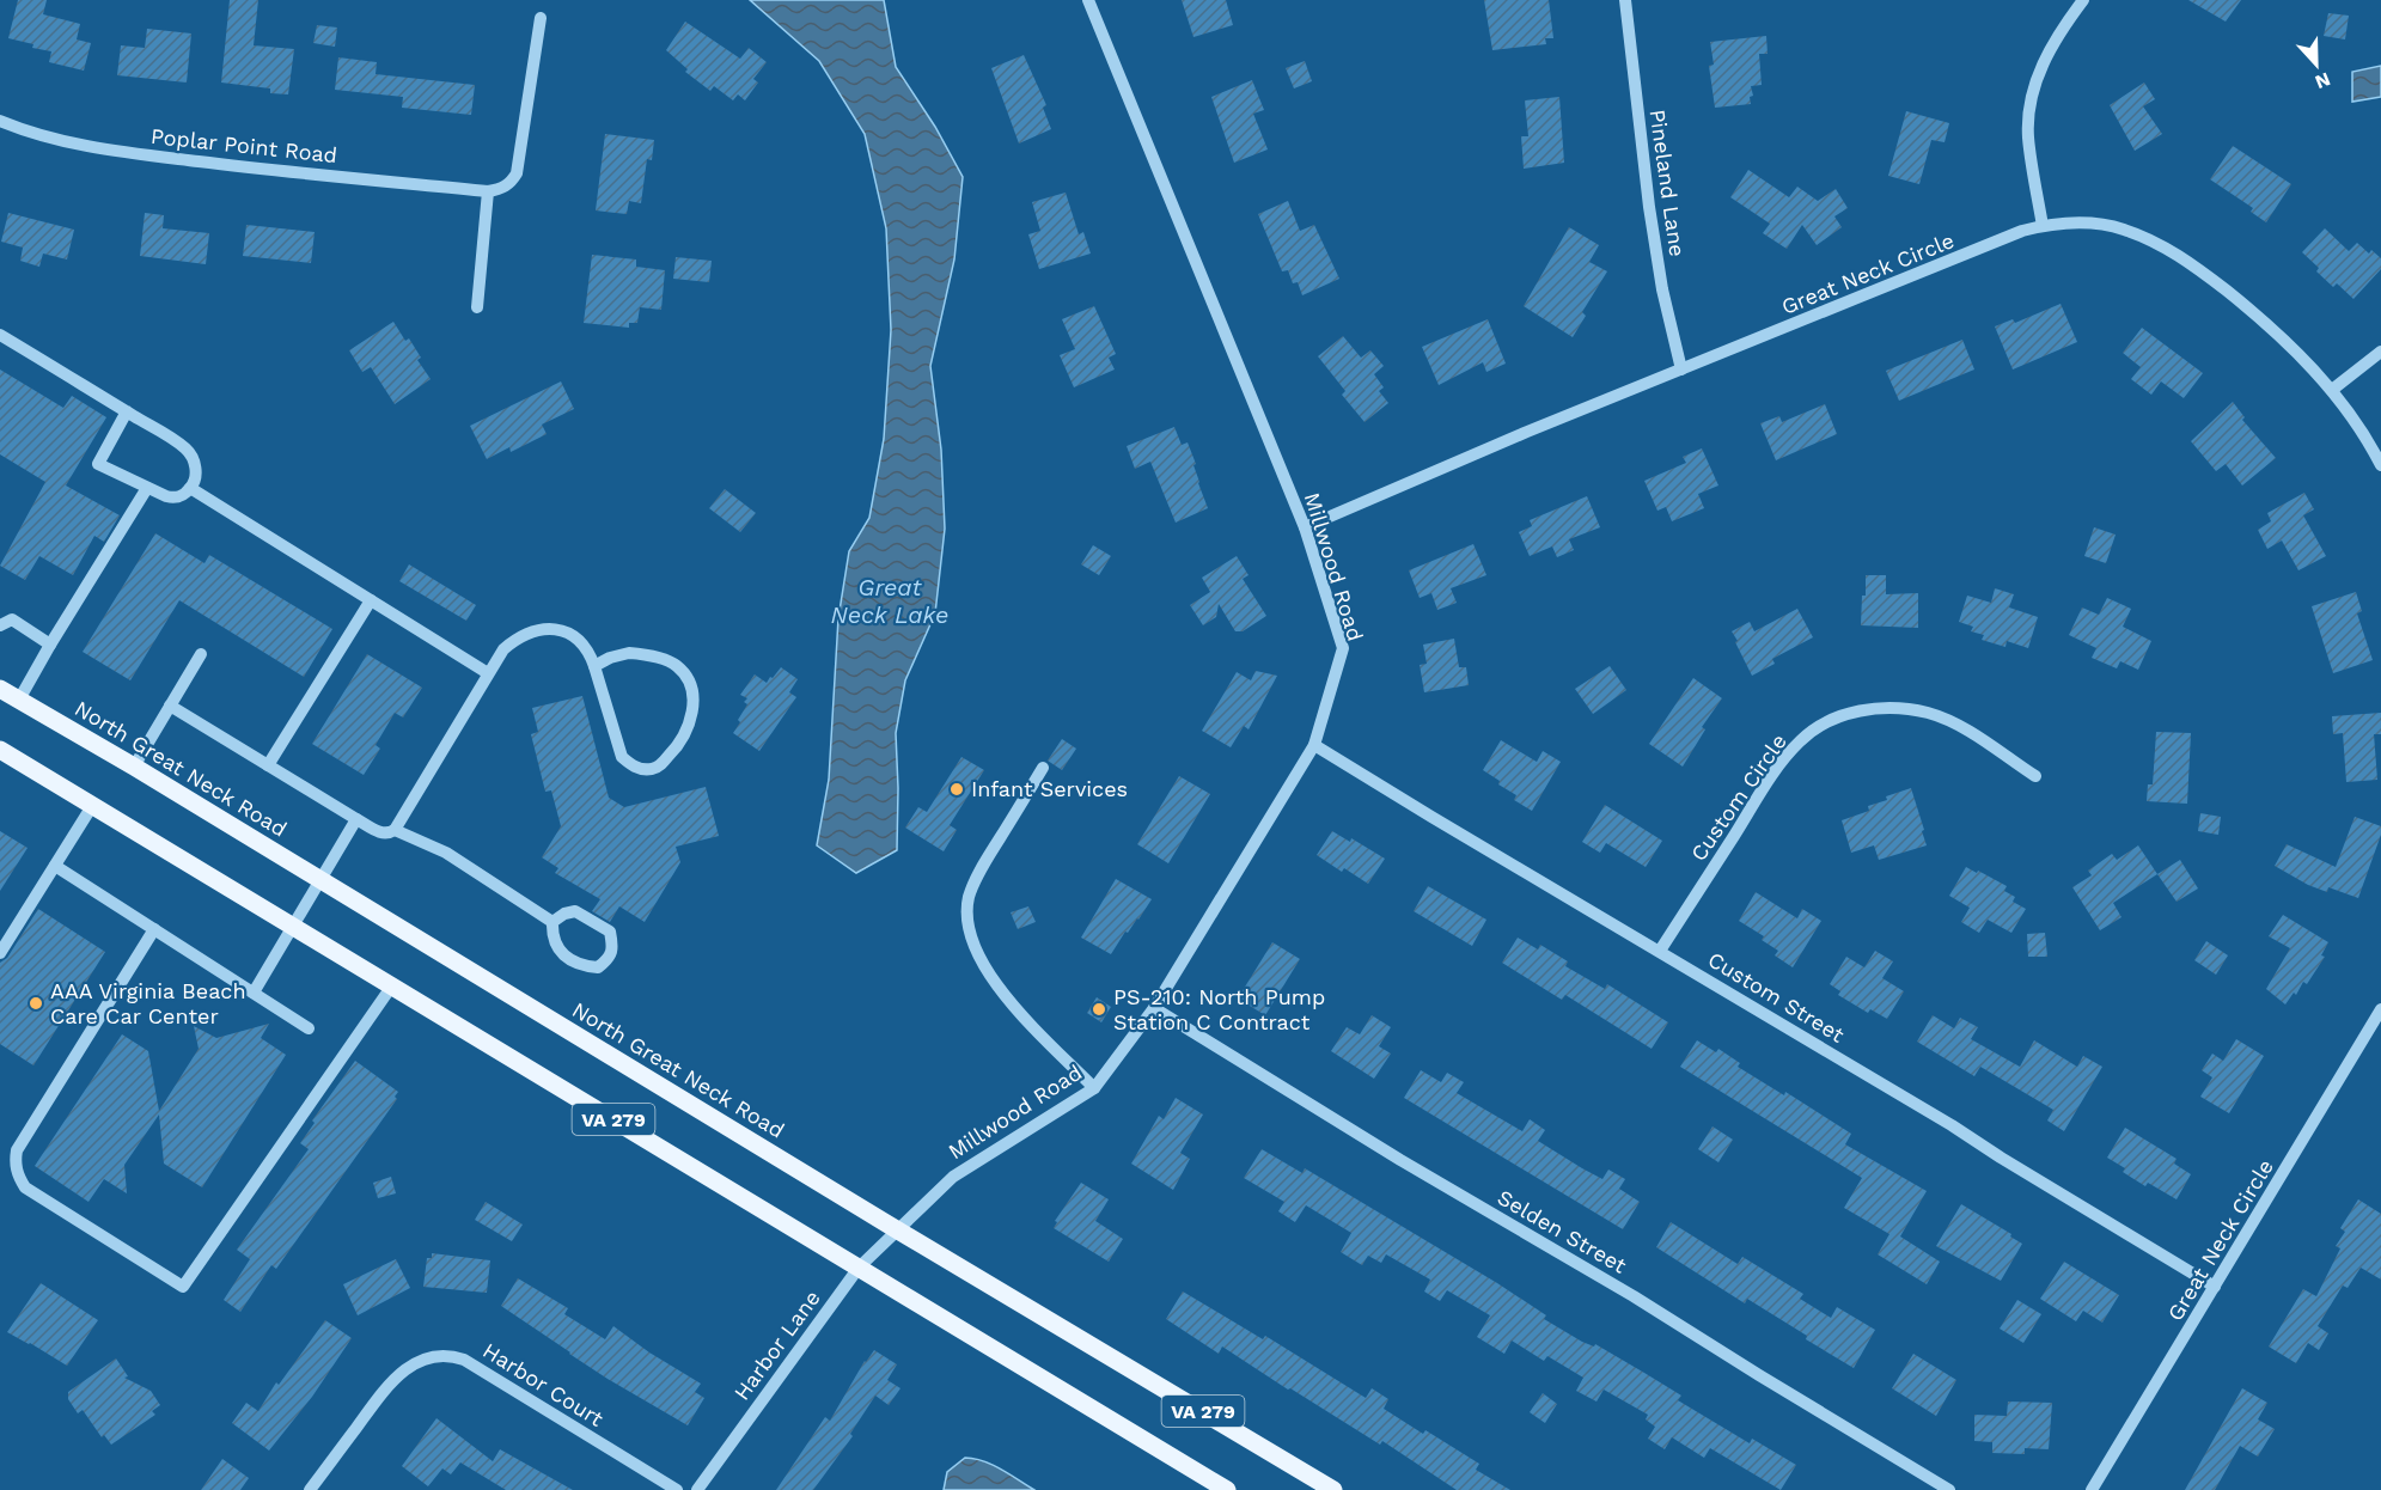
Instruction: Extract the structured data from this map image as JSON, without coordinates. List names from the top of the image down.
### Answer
{
  "streets": {
    "main road": ["North Great Neck Road", "VA 279"],
    "street": [
      "Poplar Point Road",
      "Pineland Lane",
      "Great Neck Circle",
      "Millwood Road",
      "Custom Circle",
      "Custom Street",
      "Selden Street",
      "Harbor Lane",
      "Harbor Court"
    ]
  },
  "crossings": [
    ["Pineland Lane", "Great Neck Circle"],
    ["Great Neck Circle", "Millwood Road"],
    ["Great Neck Circle", "Custom Street"],
    ["Millwood Road", "North Great Neck Road"],
    ["Millwood Road", "Custom Street"],
    ["Millwood Road", "Selden Street"],
    ["Millwood Road", "Harbor Lane"],
    ["North Great Neck Road", "Harbor Lane"],
    ["Custom Circle", "Custom Street"],
    ["VA 279", "Harbor Lane"]
  ],
  "water": ["Great Neck Lake"],
  "places": ["Infant Services", "AAA Virginia Beach Care Car Center", "PS-210: North Pump Station C Contract"],
  "north": "bottom"
}
